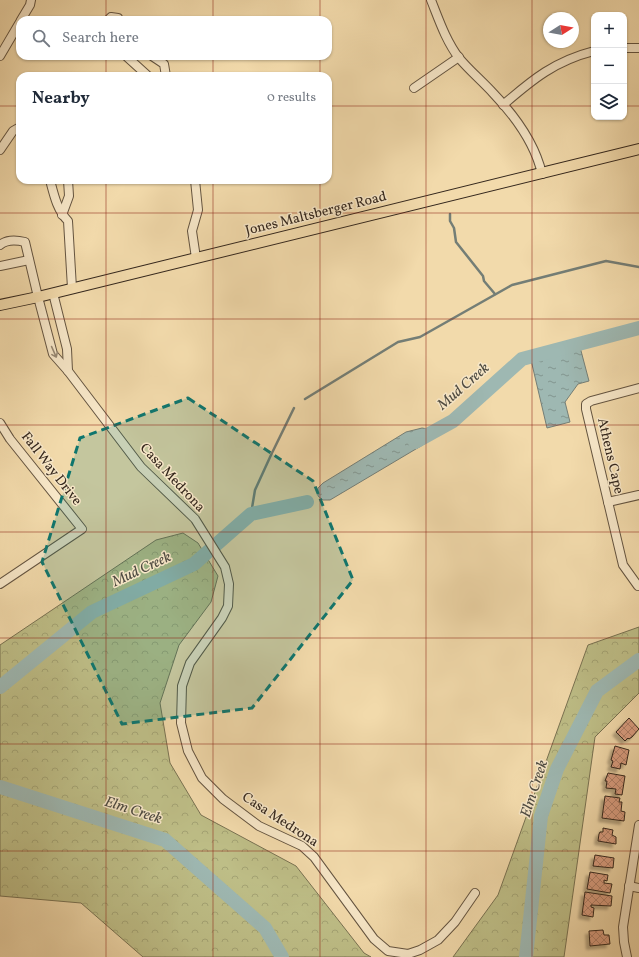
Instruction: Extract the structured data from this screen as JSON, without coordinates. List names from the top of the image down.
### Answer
{
  "streets": {
    "main road": ["Jones Maltsberger Road"],
    "street": ["Athens Cape", "Fall Way Drive", "Casa Medrona"]
  },
  "crossings": [
    ["Jones Maltsberger Road", "Casa Medrona"]
  ],
  "water": ["Mud Creek", "Elm Creek"],
  "north": "right",
  "page": {
    "map_buttons": ["+", "−"],
    "search": "Search here",
    "heading": ["Nearby", "0 results"]
  }
}
